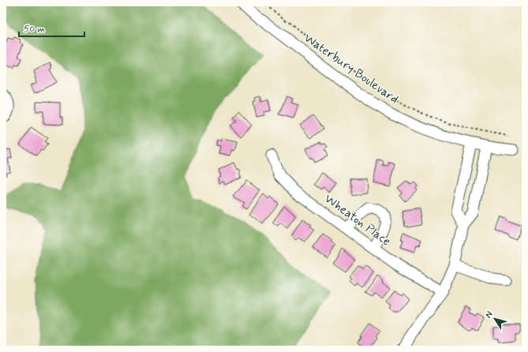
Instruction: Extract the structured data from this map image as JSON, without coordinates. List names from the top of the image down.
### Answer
{
  "streets": {
    "street": ["Waterbury Boulevard", "Wheaton Place"]
  },
  "scale_bar": "50 m",
  "north": "top left"
}
